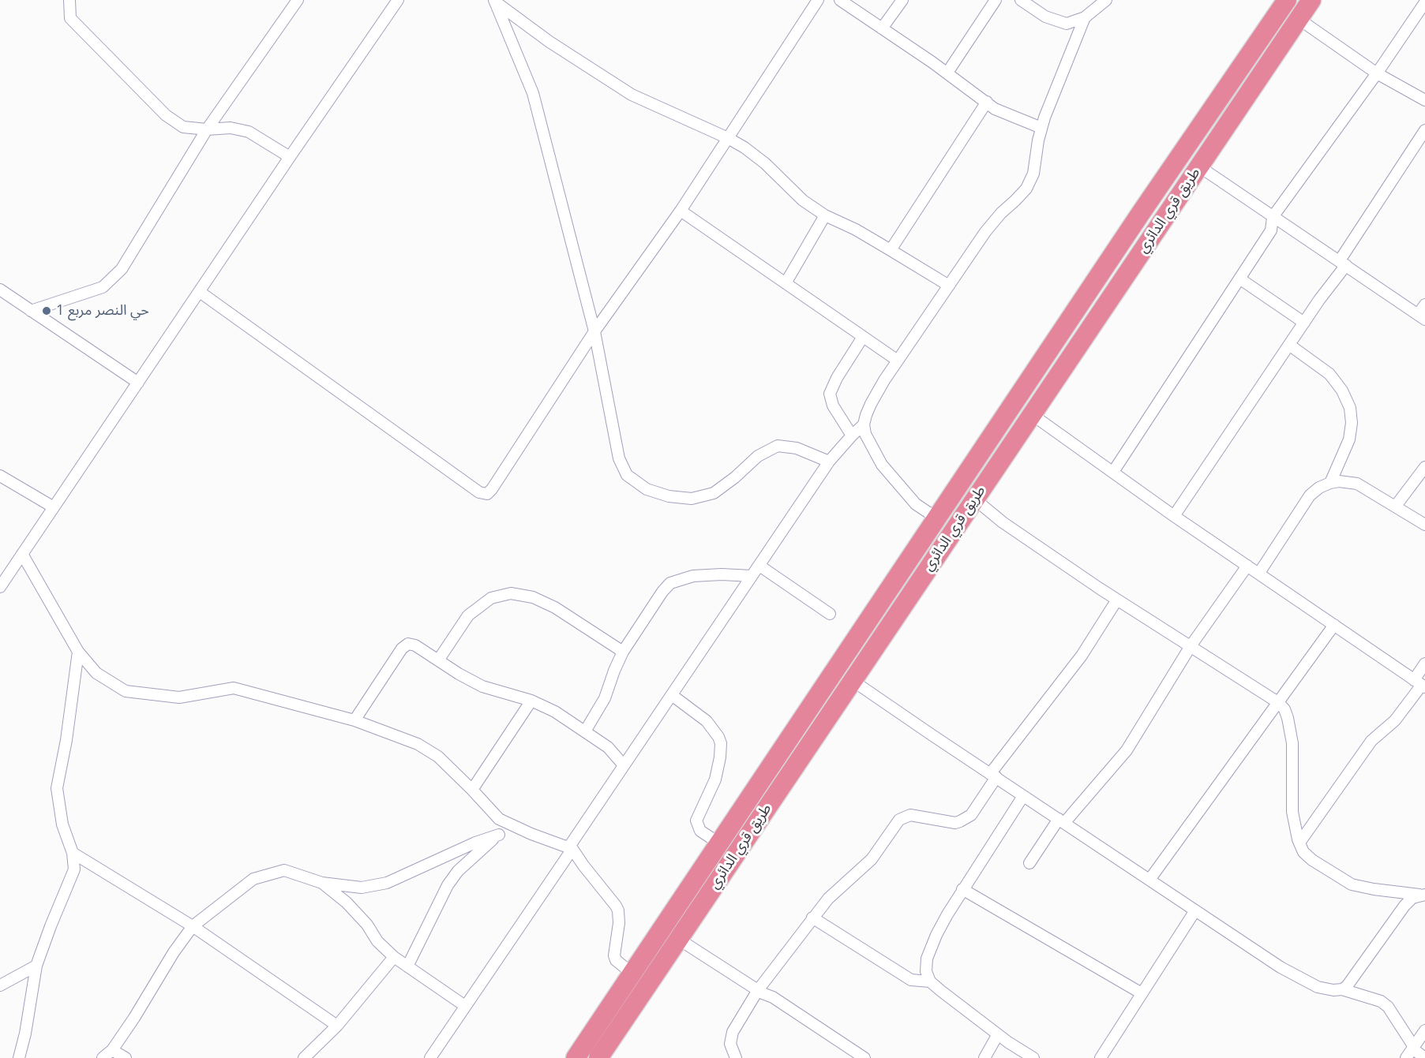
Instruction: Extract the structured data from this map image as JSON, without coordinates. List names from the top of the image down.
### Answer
{
  "streets": {
    "highway": ["طريق قري الدائري"]
  },
  "places": ["حي النصر مربع 1"]
}
